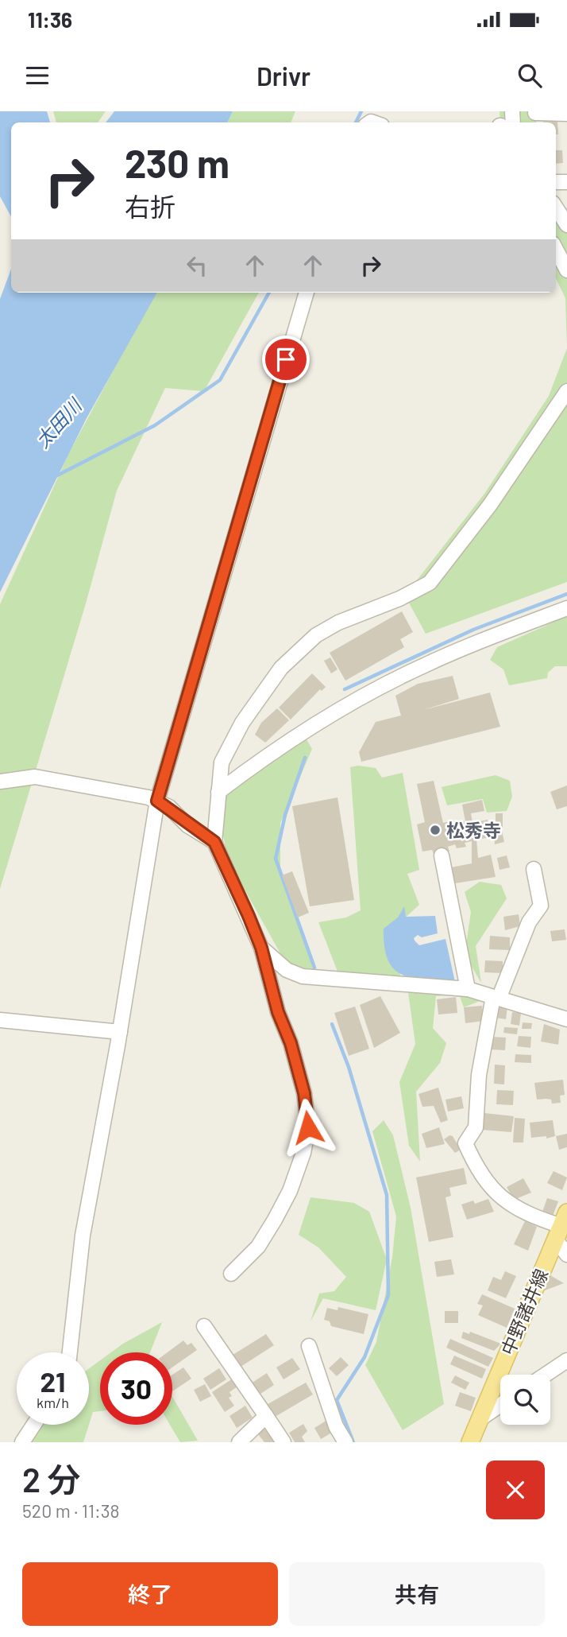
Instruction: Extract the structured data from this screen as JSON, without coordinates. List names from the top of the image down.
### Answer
{
  "streets": {
    "main road": ["中野諸井線"]
  },
  "water": ["太田川"],
  "places": ["松秀寺"],
  "page": {
    "status": "11:36",
    "header": "Drivr",
    "turn": ["230 m", "右折"],
    "speed": "21 km/h",
    "limit": "30",
    "heading": ["2 分", "520 m · 11:38"],
    "buttons": ["終了", "共有"]
  }
}
